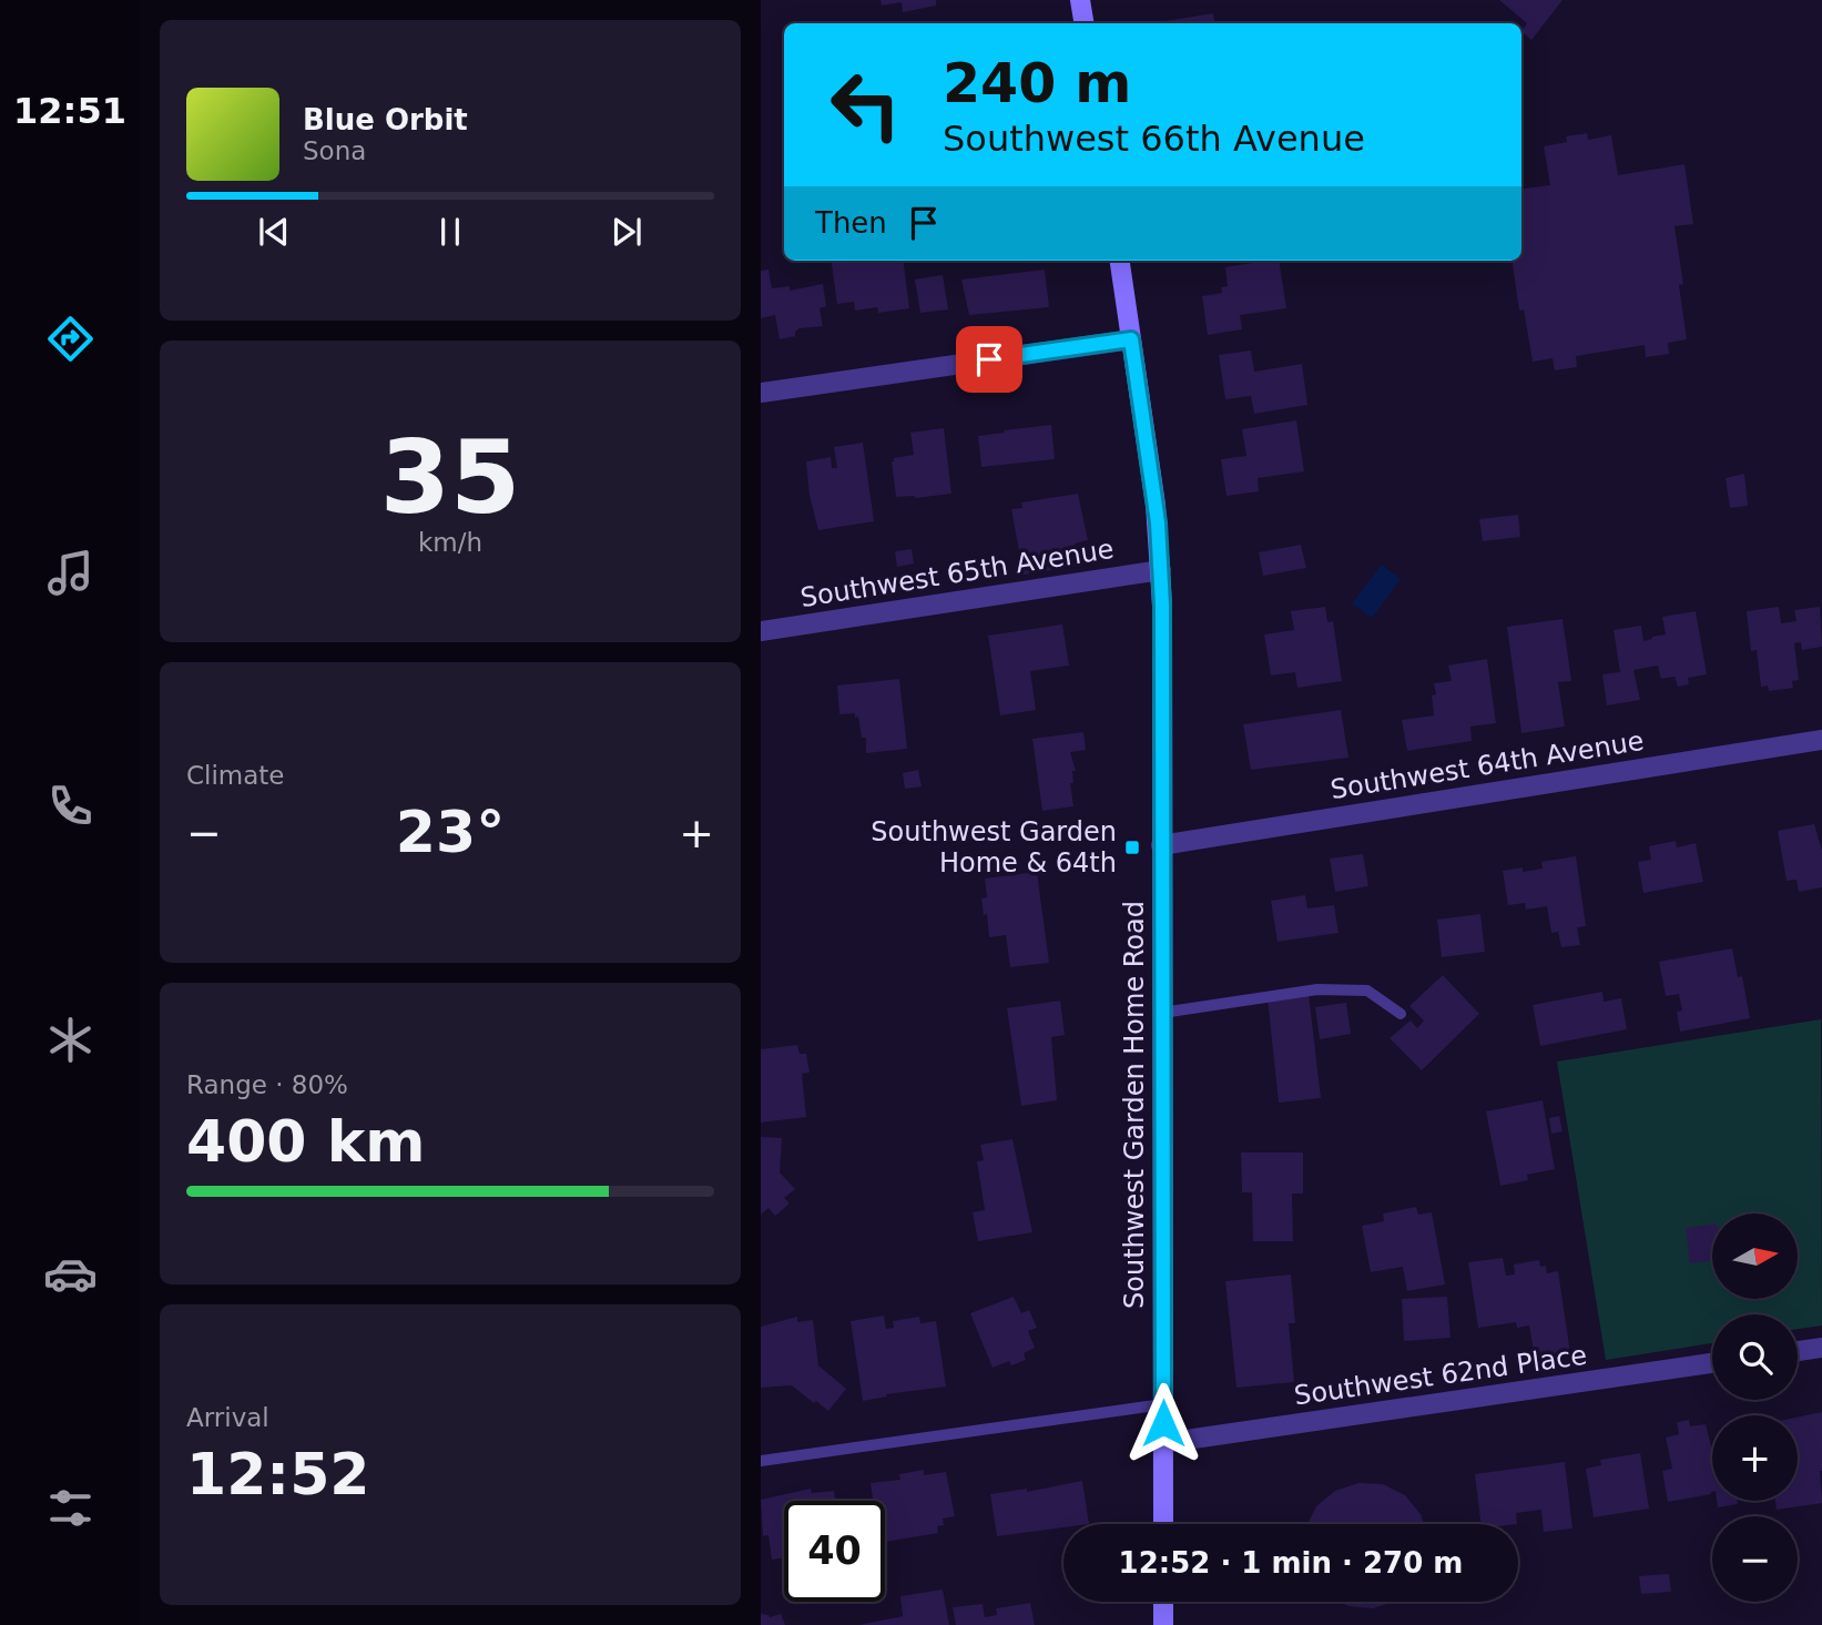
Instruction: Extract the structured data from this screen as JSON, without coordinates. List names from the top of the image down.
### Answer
{
  "streets": {
    "street": [
      "Southwest 65th Avenue",
      "Southwest 64th Avenue",
      "Southwest Garden Home Road",
      "Southwest 62nd Place"
    ]
  },
  "crossings": [
    ["Southwest 65th Avenue", "Southwest Garden Home Road"],
    ["Southwest 64th Avenue", "Southwest Garden Home Road"],
    ["Southwest Garden Home Road", "Southwest 62nd Place"]
  ],
  "places": {
    "transit": ["Southwest Garden Home & 64th"]
  },
  "north": "right",
  "page": {
    "tabs": "12:51",
    "turn": ["240 m", "Southwest 66th Avenue"],
    "song": ["Blue Orbit", "Sona"],
    "then": "Then",
    "tile": [
      ["35", "km/h"],
      "Climate",
      ["Range · 80%", "400 km"],
      ["Arrival", "12:52"]
    ],
    "heat": ["−", "23°", "+"],
    "map_buttons": ["+", "−"],
    "limit": "40",
    "trip": "12:52 · 1 min · 270 m"
  }
}
